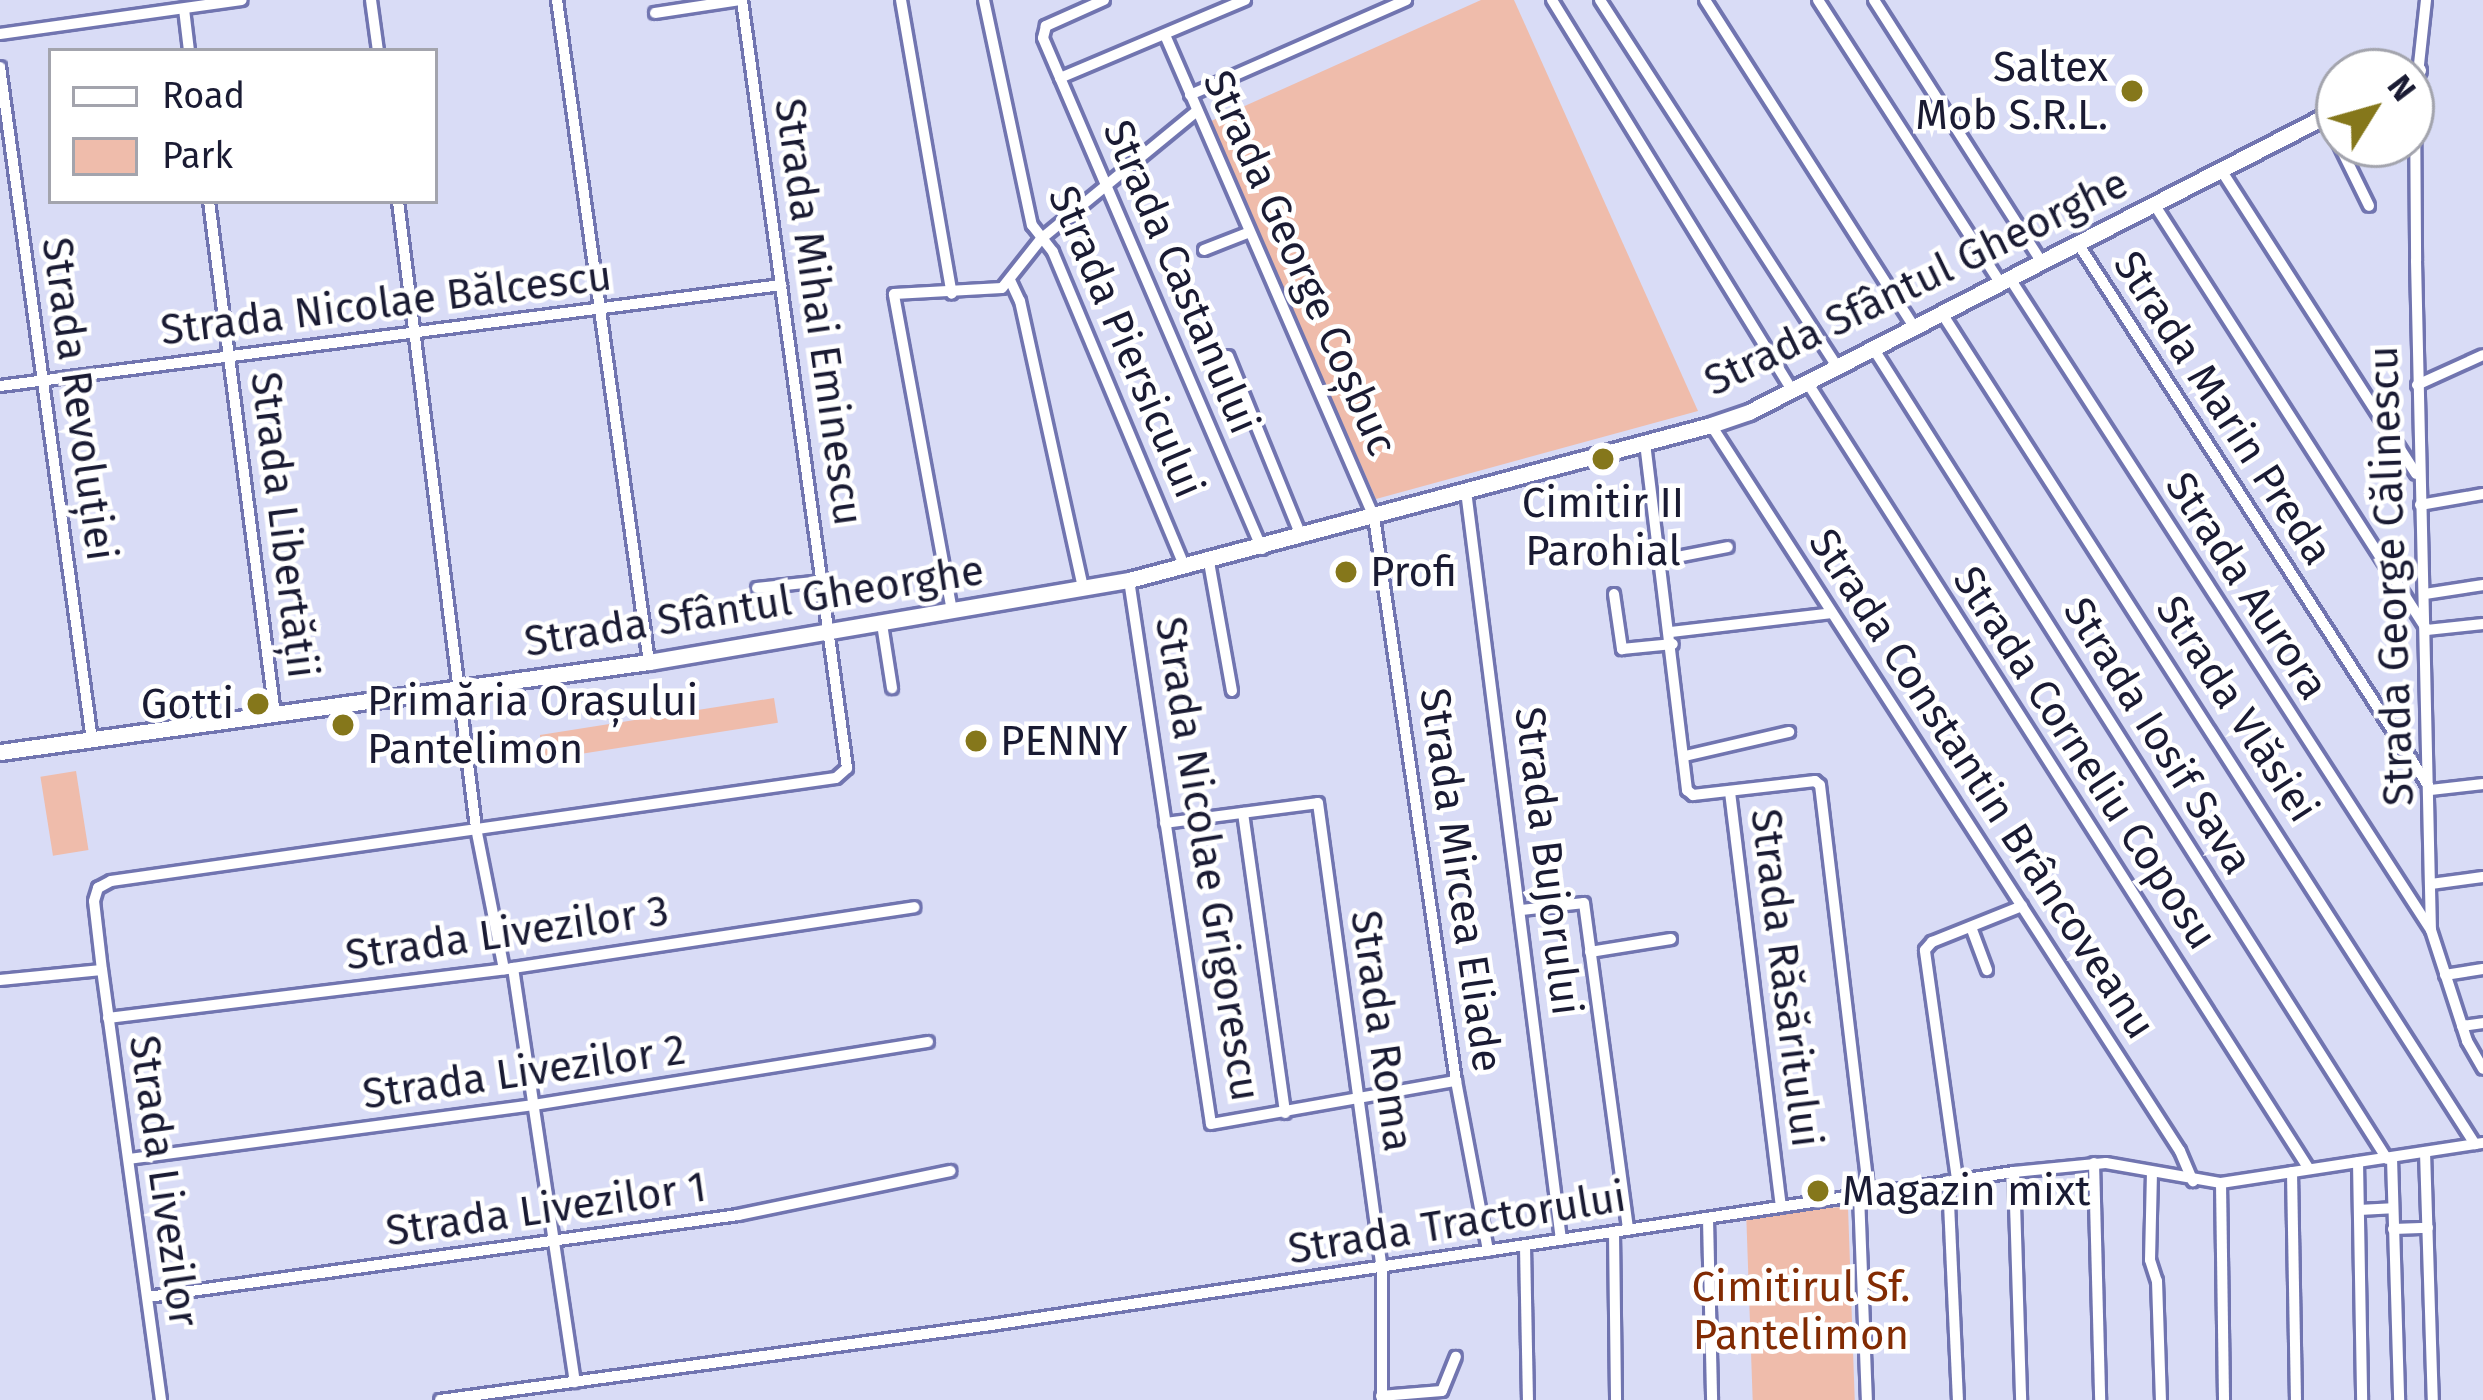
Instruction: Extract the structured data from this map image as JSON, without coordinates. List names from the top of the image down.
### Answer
{
  "streets": {
    "street": [
      "Strada George Coșbuc",
      "Strada Castanului",
      "Strada Sfântul Gheorghe",
      "Strada Nicolae Bălcescu",
      "Strada Mihai Eminescu",
      "Strada Piersicului",
      "Strada Revoluției",
      "Strada Marin Preda",
      "Strada Libertății",
      "Strada George Călinescu",
      "Strada Aurora",
      "Strada Vlăsiei",
      "Strada Iosif Sava",
      "Strada Corneliu Coposu",
      "Strada Constantin Brâncoveanu",
      "Strada Nicolae Grigorescu",
      "Strada Bujorului",
      "Strada Mircea Eliade",
      "Strada Livezilor 3",
      "Strada Răsăritului",
      "Strada Roma",
      "Strada Livezilor 2",
      "Strada Livezilor",
      "Strada Livezilor 1",
      "Strada Tractorului"
    ]
  },
  "crossings": [
    ["Strada George Coșbuc", "Strada Sfântul Gheorghe"],
    ["Strada George Coșbuc", "Strada Mircea Eliade"],
    ["Strada Castanului", "Strada Sfântul Gheorghe"],
    ["Strada Sfântul Gheorghe", "Strada Mihai Eminescu"],
    ["Strada Sfântul Gheorghe", "Strada Piersicului"],
    ["Strada Sfântul Gheorghe", "Strada Revoluției"],
    ["Strada Sfântul Gheorghe", "Strada Marin Preda"],
    ["Strada Sfântul Gheorghe", "Strada Libertății"],
    ["Strada Sfântul Gheorghe", "Strada Aurora"],
    ["Strada Sfântul Gheorghe", "Strada Vlăsiei"],
    ["Strada Sfântul Gheorghe", "Strada Iosif Sava"],
    ["Strada Sfântul Gheorghe", "Strada Corneliu Coposu"],
    ["Strada Sfântul Gheorghe", "Strada Constantin Brâncoveanu"],
    ["Strada Sfântul Gheorghe", "Strada Nicolae Grigorescu"],
    ["Strada Sfântul Gheorghe", "Strada Bujorului"],
    ["Strada Sfântul Gheorghe", "Strada Mircea Eliade"],
    ["Strada Sfântul Gheorghe", "Strada Răsăritului"],
    ["Strada Sfântul Gheorghe", "Strada Livezilor"],
    ["Strada Nicolae Bălcescu", "Strada Mihai Eminescu"],
    ["Strada Nicolae Bălcescu", "Strada Revoluției"],
    ["Strada Nicolae Bălcescu", "Strada Libertății"],
    ["Strada Mihai Eminescu", "Strada Livezilor"],
    ["Strada Marin Preda", "Strada George Călinescu"],
    ["Strada George Călinescu", "Strada Aurora"],
    ["Strada Vlăsiei", "Strada Tractorului"],
    ["Strada Iosif Sava", "Strada Tractorului"],
    ["Strada Corneliu Coposu", "Strada Tractorului"],
    ["Strada Constantin Brâncoveanu", "Strada Tractorului"],
    ["Strada Nicolae Grigorescu", "Strada Mircea Eliade"],
    ["Strada Nicolae Grigorescu", "Strada Roma"],
    ["Strada Bujorului", "Strada Tractorului"],
    ["Strada Mircea Eliade", "Strada Tractorului"],
    ["Strada Livezilor 3", "Strada Livezilor"],
    ["Strada Răsăritului", "Strada Tractorului"],
    ["Strada Roma", "Strada Tractorului"],
    ["Strada Livezilor 2", "Strada Livezilor"],
    ["Strada Livezilor", "Strada Livezilor 1"]
  ],
  "parks": ["Cimitirul Sf. Pantelimon"],
  "places": [
    "Saltex Mob S.R.L.",
    "Cimitir II Parohial",
    "Profi",
    "Gotti",
    "Primăria Orașului Pantelimon",
    "PENNY",
    "Magazin mixt"
  ],
  "legend": ["Road", "Park"],
  "north": "top right"
}
